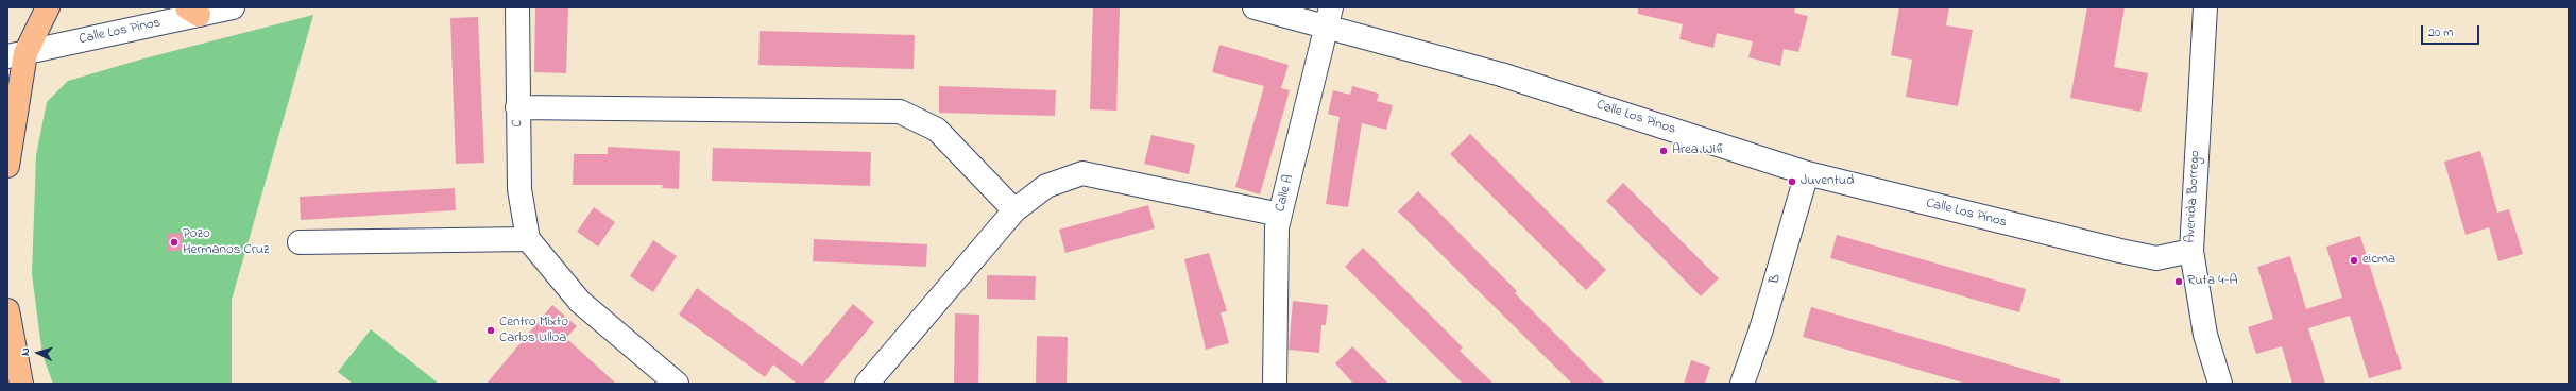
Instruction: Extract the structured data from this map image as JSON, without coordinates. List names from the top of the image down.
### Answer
{
  "streets": {
    "street": [
      "Calle Los Pinos",
      "C",
      "Calle A",
      "Avenida Borrego",
      "B"
    ]
  },
  "crossings": [
    ["Calle Los Pinos", "Calle A"],
    ["Calle Los Pinos", "Avenida Borrego"],
    ["Calle Los Pinos", "B"]
  ],
  "places": [
    "Area Wifi",
    "Juventud",
    "Pozo Hermanos Cruz",
    "eicma",
    "Ruta 4-A",
    "Centro Mixto Carlos Ulloa"
  ],
  "scale_bar": "20 m",
  "north": "left"
}
